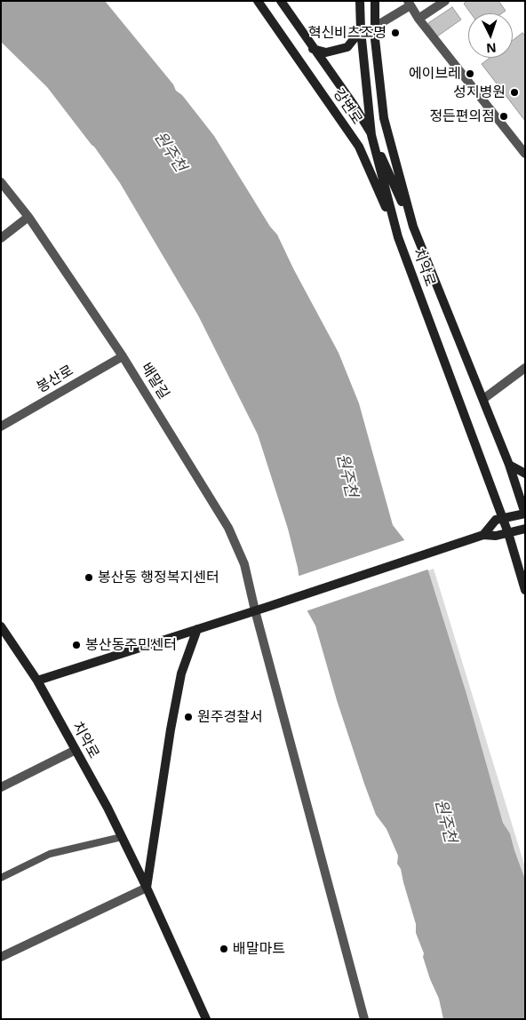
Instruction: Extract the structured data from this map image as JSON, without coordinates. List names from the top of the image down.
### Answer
{
  "streets": {
    "street": [
      "강변로",
      "치악로",
      "봉산로",
      "배말길"
    ]
  },
  "crossings": [
    ["강변로", "치악로"],
    ["봉산로", "배말길"]
  ],
  "water": ["원주천"],
  "places": [
    "혁신비츠조명",
    "에이브레",
    "성지병원",
    "정든편의점",
    "봉산동 행정복지센터",
    "봉산동주민센터",
    "원주경찰서",
    "배말마트"
  ],
  "north": "bottom"
}
